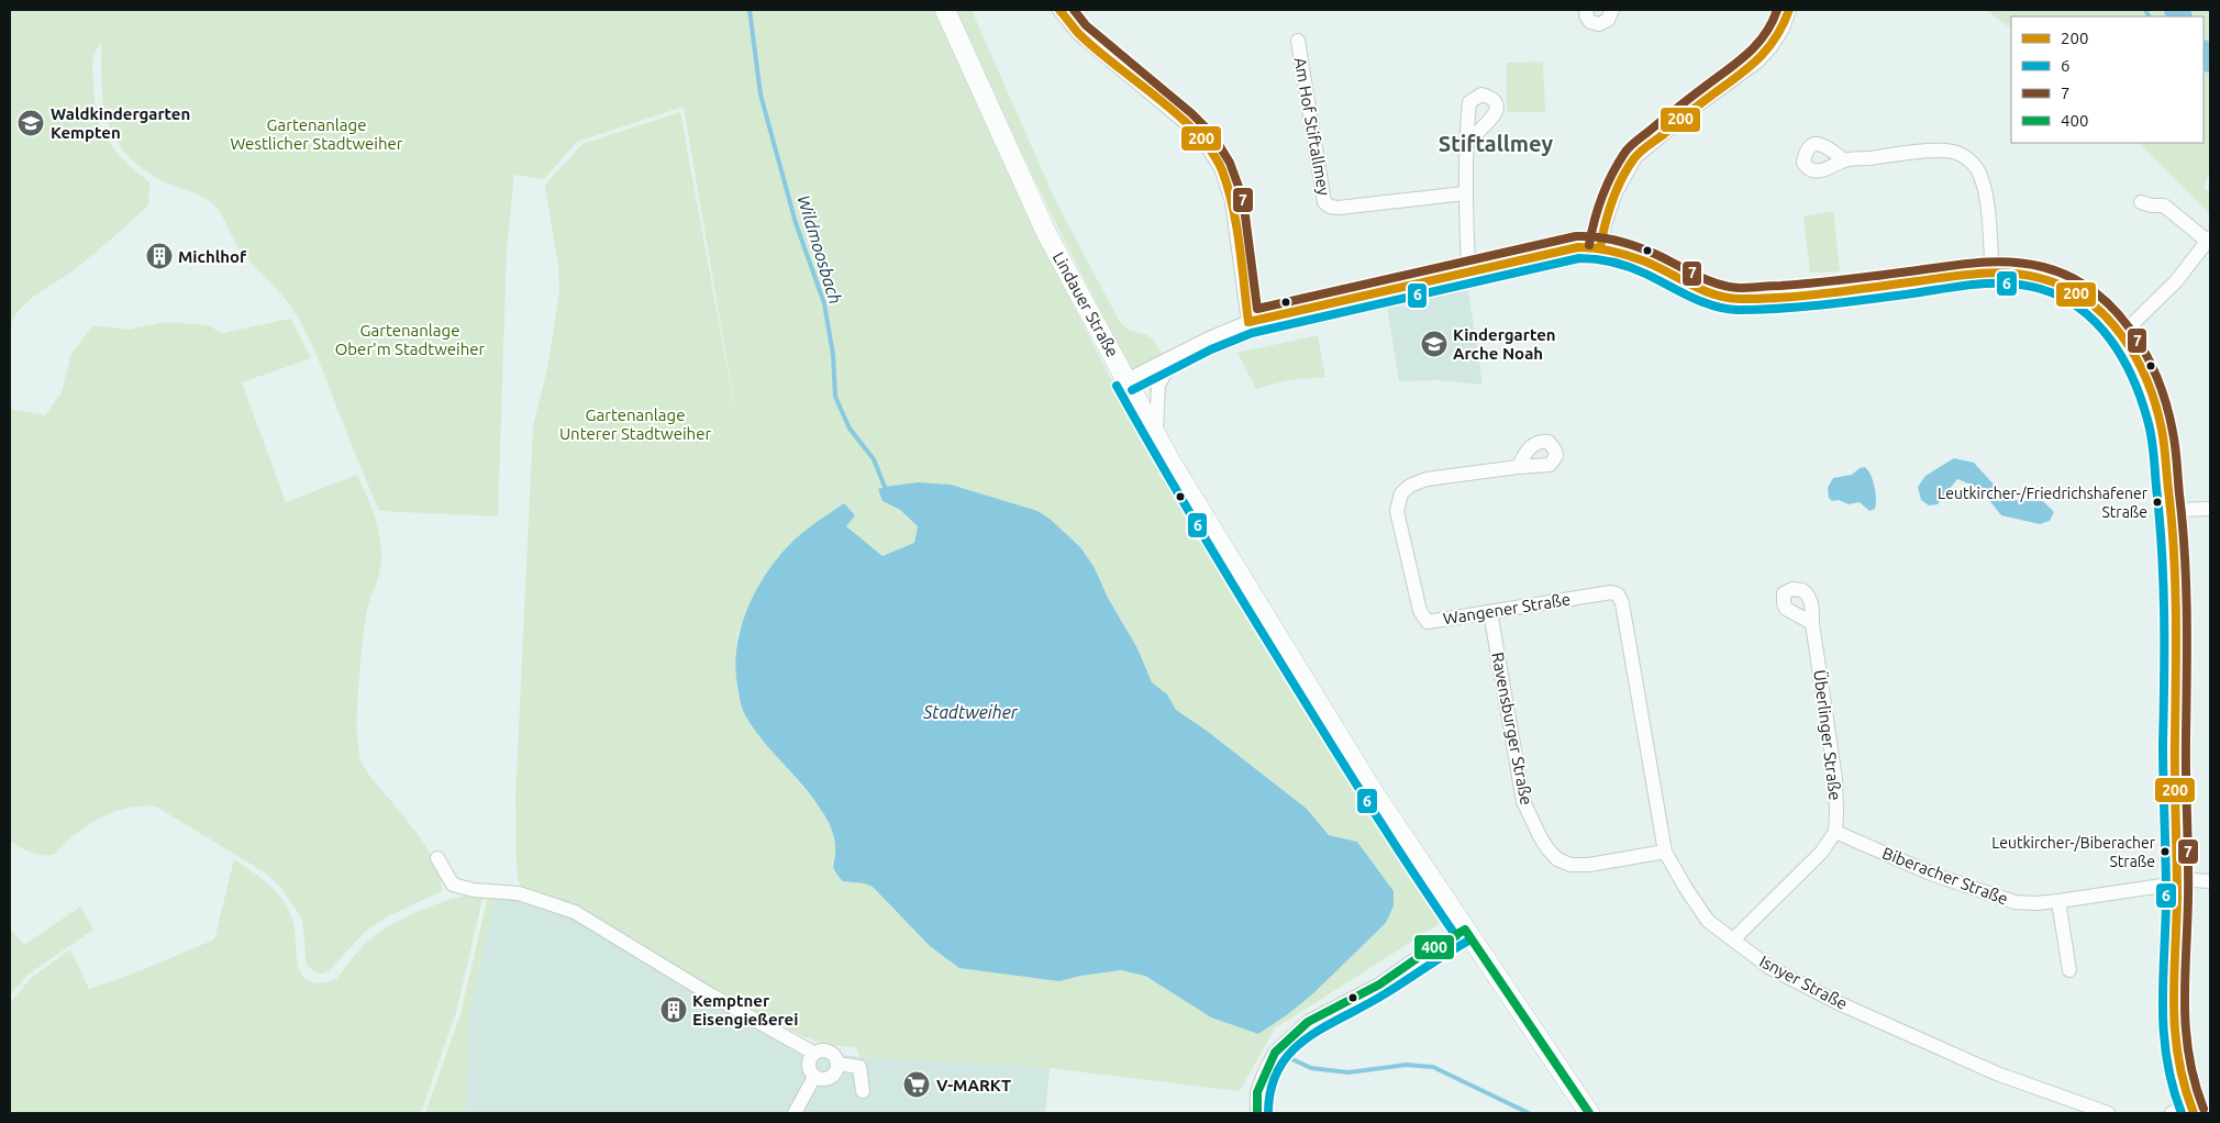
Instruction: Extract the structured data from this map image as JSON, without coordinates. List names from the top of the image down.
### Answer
{
  "streets": {
    "main road": ["Lindauer Straße"],
    "street": [
      "Am Hof Stiftallmey",
      "Wangener Straße",
      "Ravensburger Straße",
      "Überlinger Straße",
      "Biberacher Straße",
      "Isnyer Straße"
    ]
  },
  "crossings": [
    ["Wangener Straße", "Ravensburger Straße"],
    ["Wangener Straße", "Isnyer Straße"],
    ["Ravensburger Straße", "Isnyer Straße"],
    ["Überlinger Straße", "Biberacher Straße"]
  ],
  "districts": ["Stiftallmey"],
  "water": ["Wildmoosbach", "Stadtweiher"],
  "parks": ["Gartenanlage Westlicher Stadtweiher", "Gartenanlage Ober'm Stadtweiher", "Gartenanlage Unterer Stadtweiher"],
  "places": {
    "school or university": ["Waldkindergarten Kempten", "Kindergarten Arche Noah"],
    "building": ["Michlhof", "Kemptner Eisengießerei"],
    "other": ["Leutkircher-/Friedrichshafener Straße", "Leutkircher-/Biberacher Straße"],
    "supermarket": ["V-MARKT"]
  },
  "lines": [
    "transit line 200",
    "transit line 7",
    "transit line 6",
    "transit line 400"
  ],
  "legend": [
    "200",
    "6",
    "7",
    "400"
  ]
}
